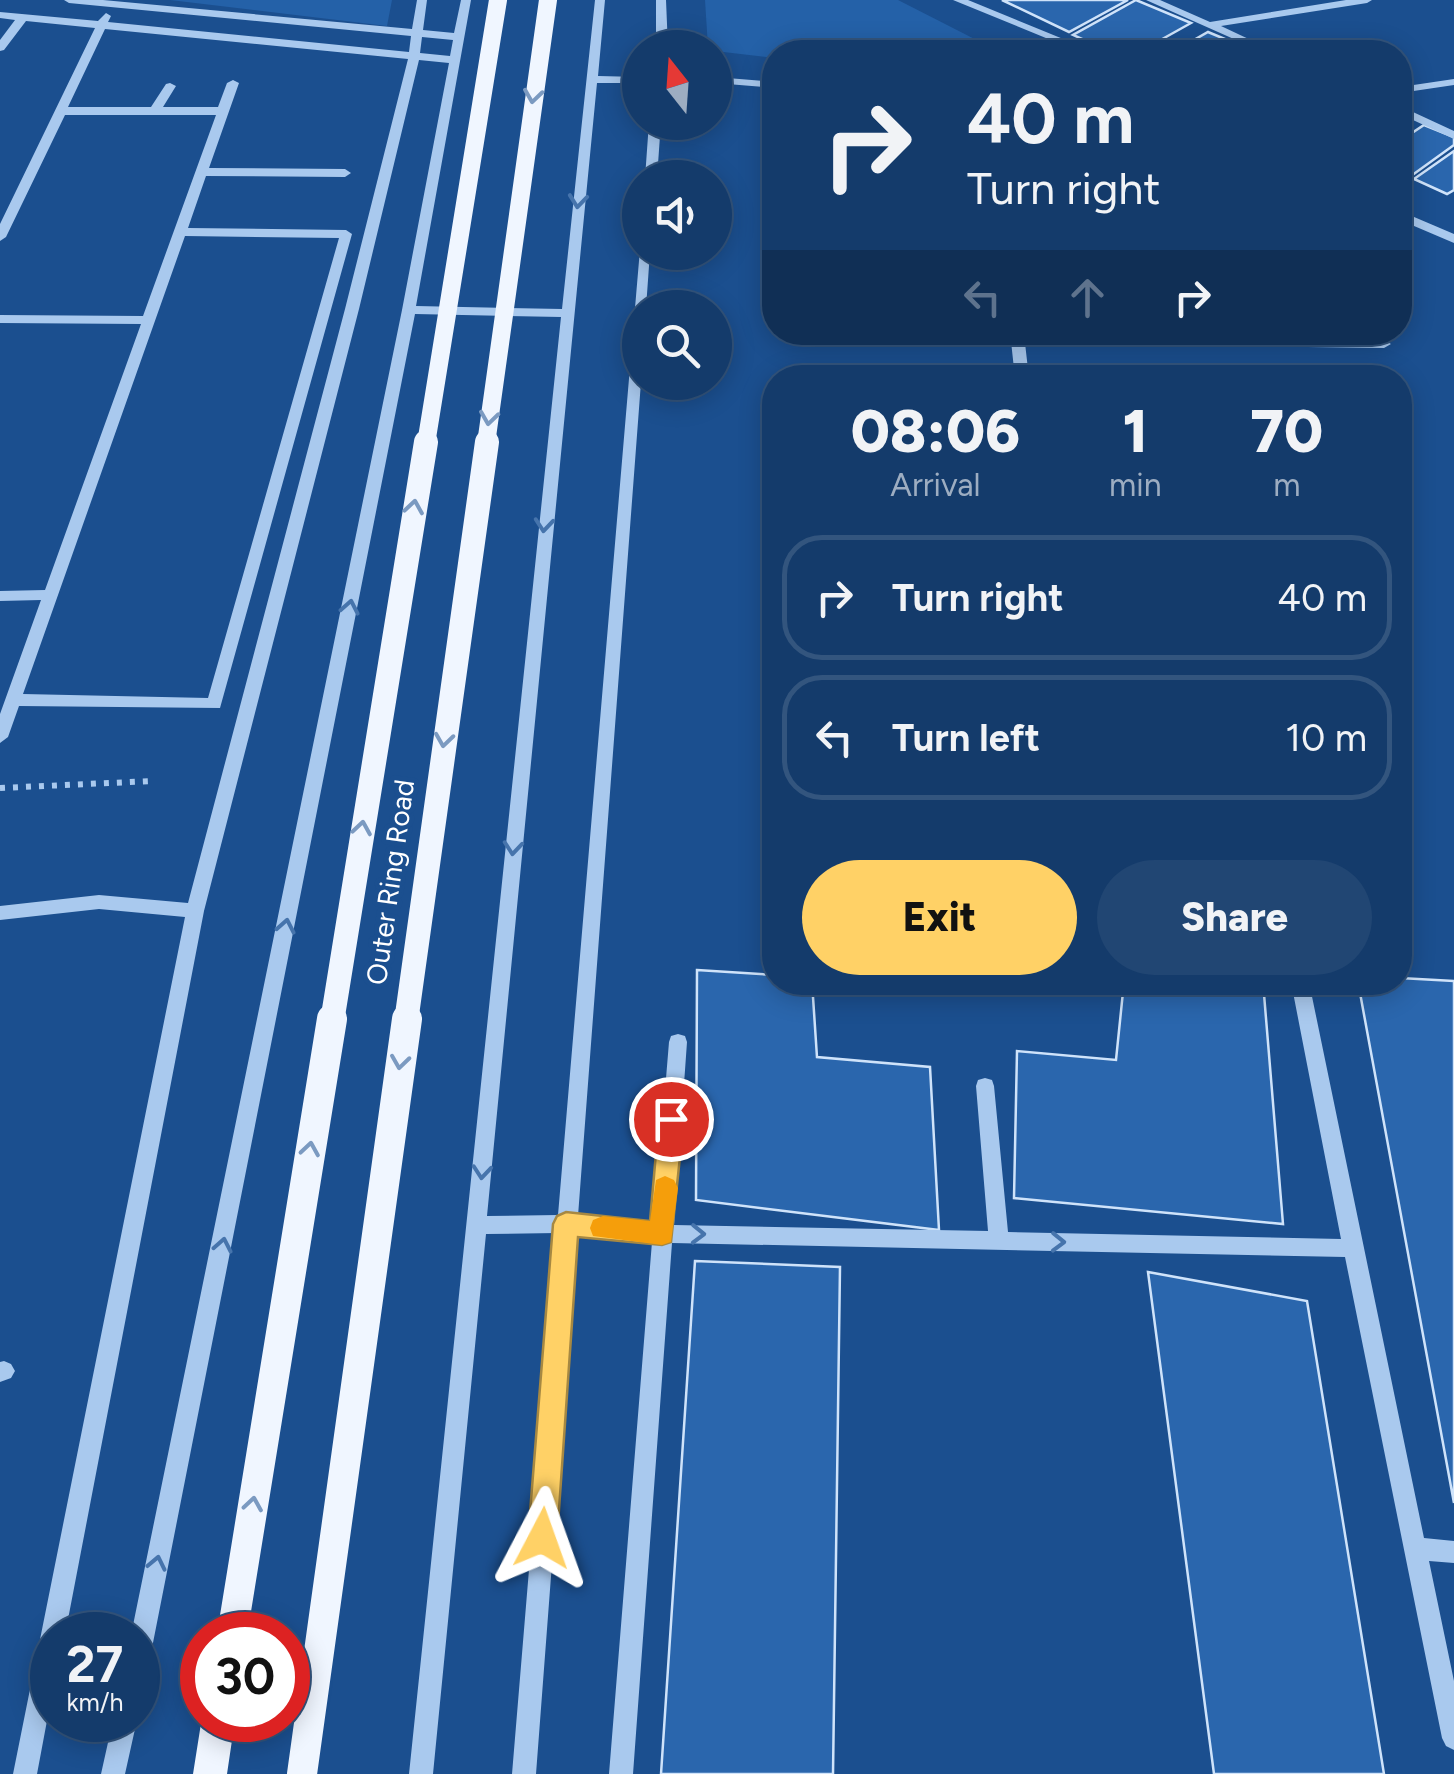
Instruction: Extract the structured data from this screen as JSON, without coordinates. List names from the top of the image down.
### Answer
{
  "streets": {
    "main road": ["Outer Ring Road"]
  },
  "north": "top",
  "page": {
    "turn": ["40 m", "Turn right"],
    "eta": [
      "08:06",
      "Arrival",
      "1",
      "min",
      "70",
      "m"
    ],
    "list": [
      {
        "name": "Turn right",
        "value": "40 m"
      },
      {
        "name": "Turn left",
        "value": "10 m"
      }
    ],
    "buttons": ["Exit", "Share"],
    "speed": "27 km/h",
    "limit": "30"
  }
}
